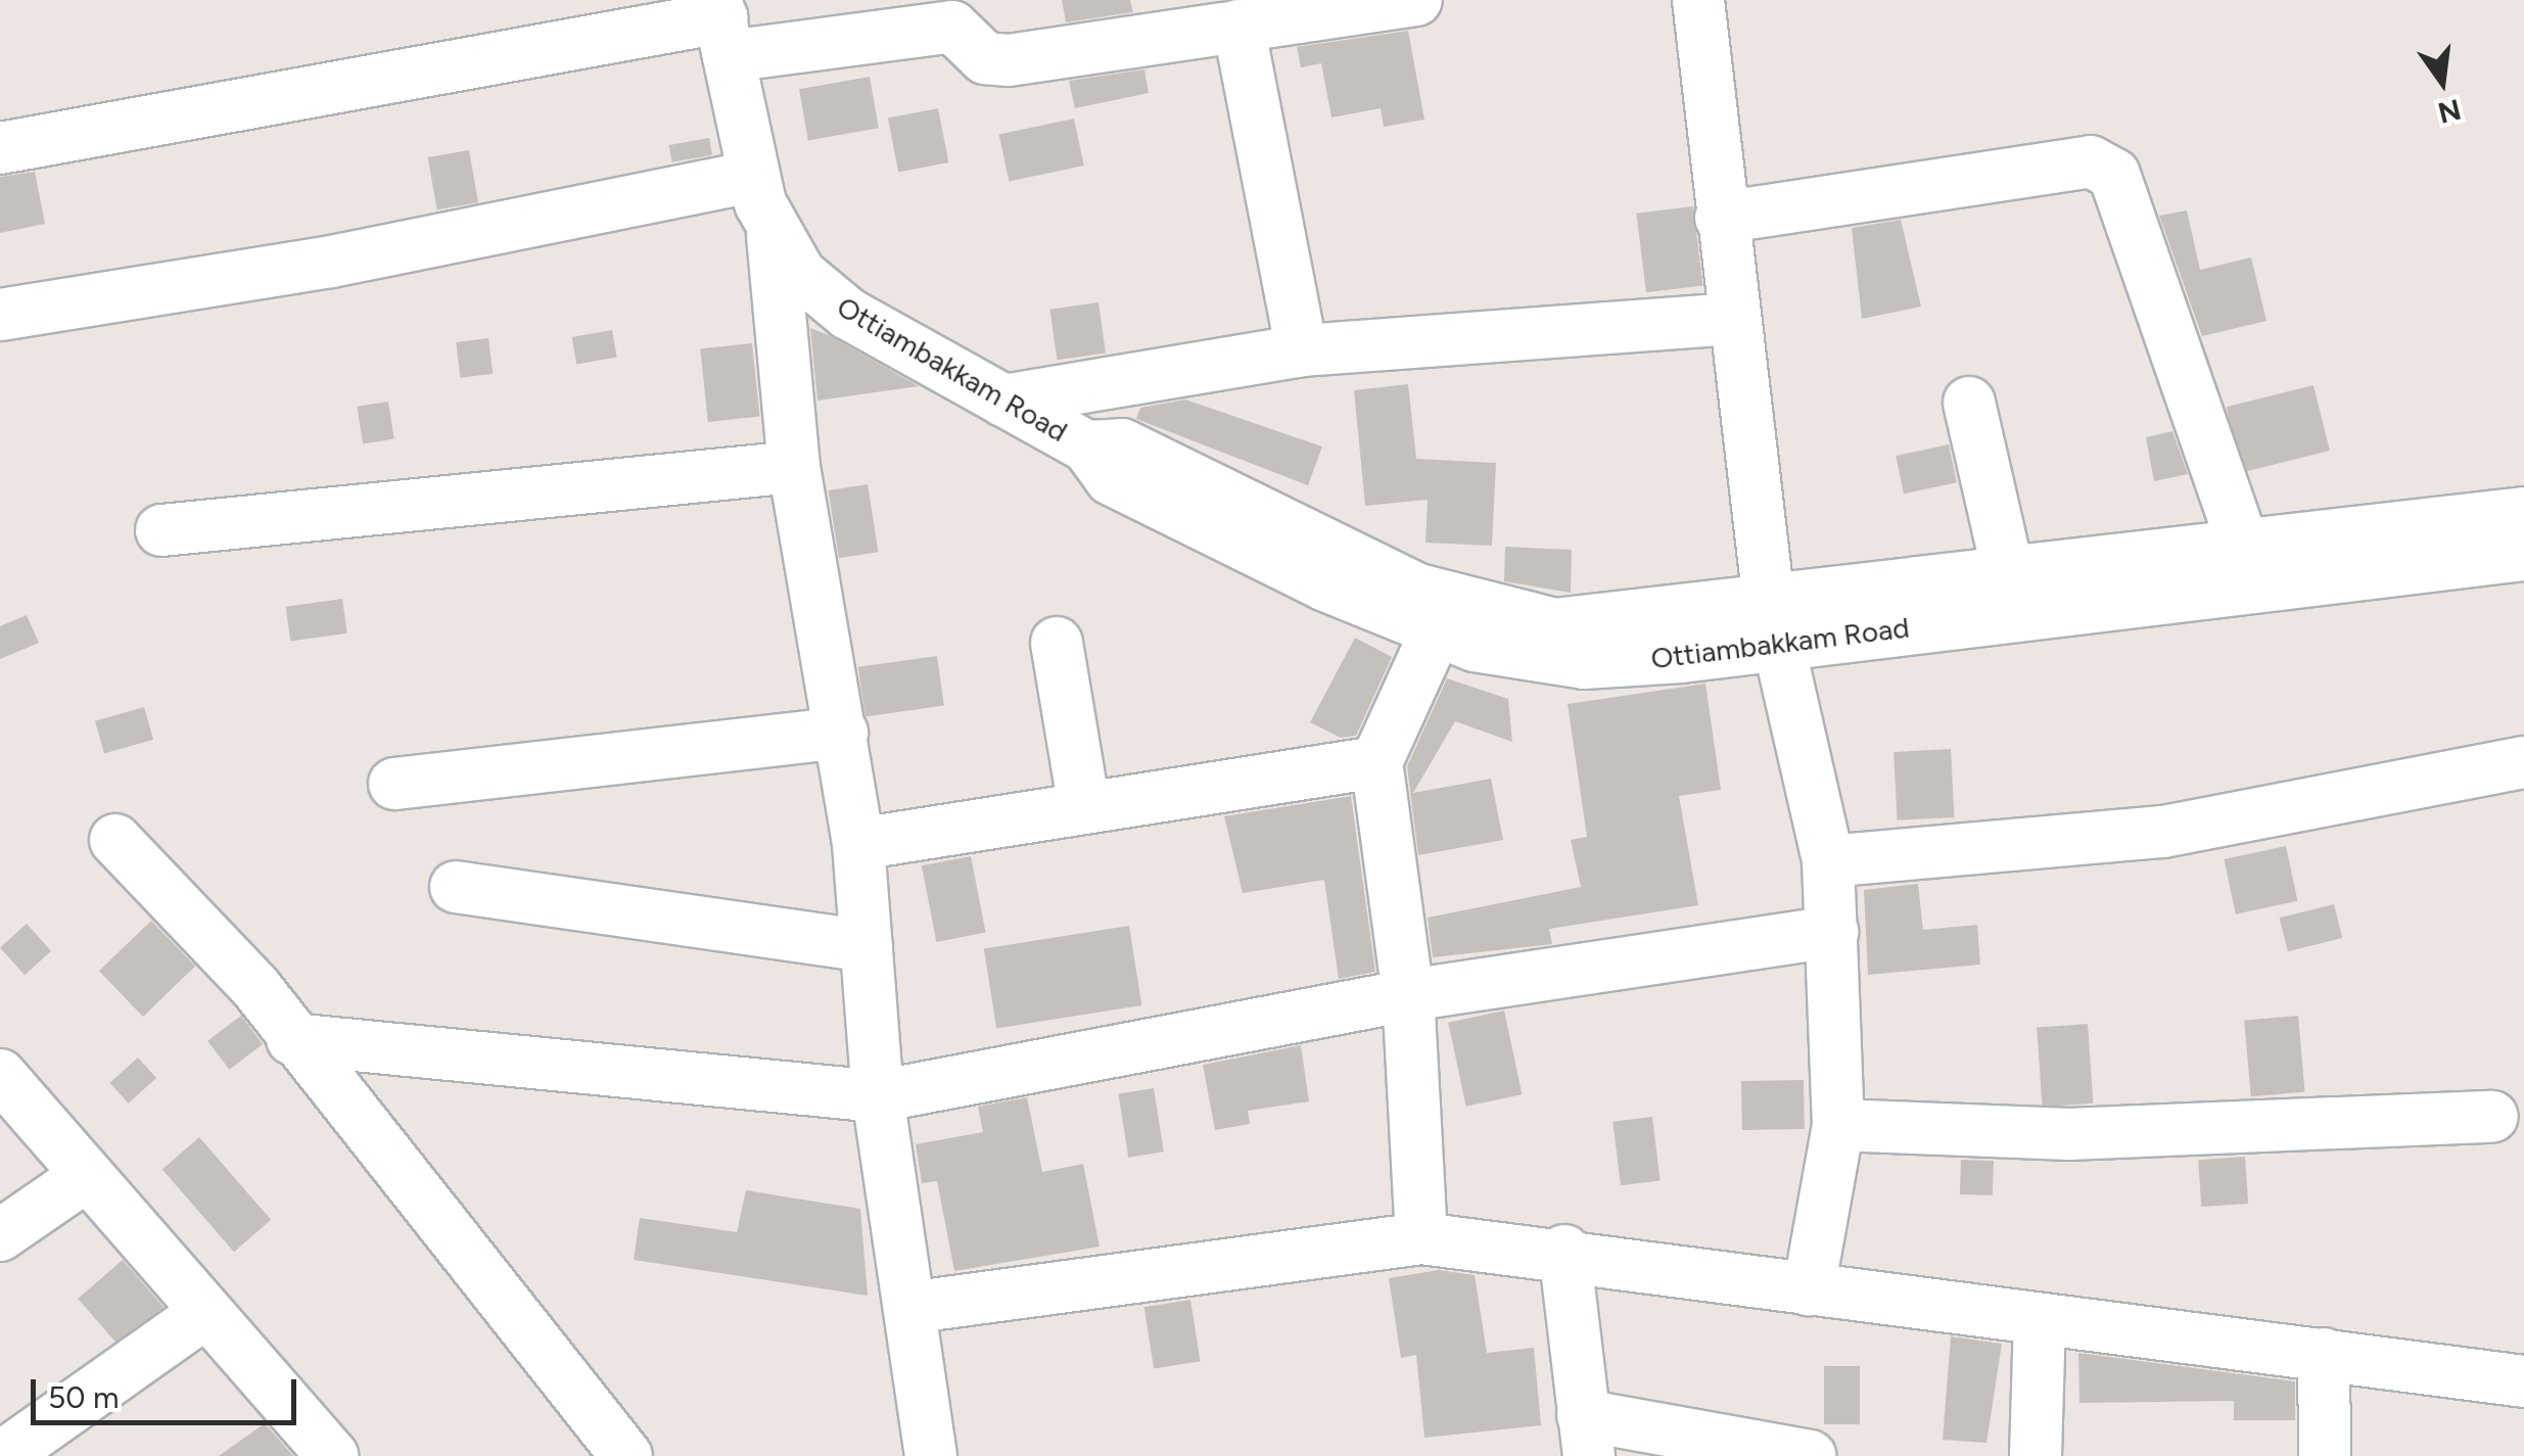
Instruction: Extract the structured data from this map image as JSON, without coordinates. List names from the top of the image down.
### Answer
{
  "streets": {
    "street": ["Ottiambakkam Road"]
  },
  "scale_bar": "50 m",
  "north": "bottom"
}
